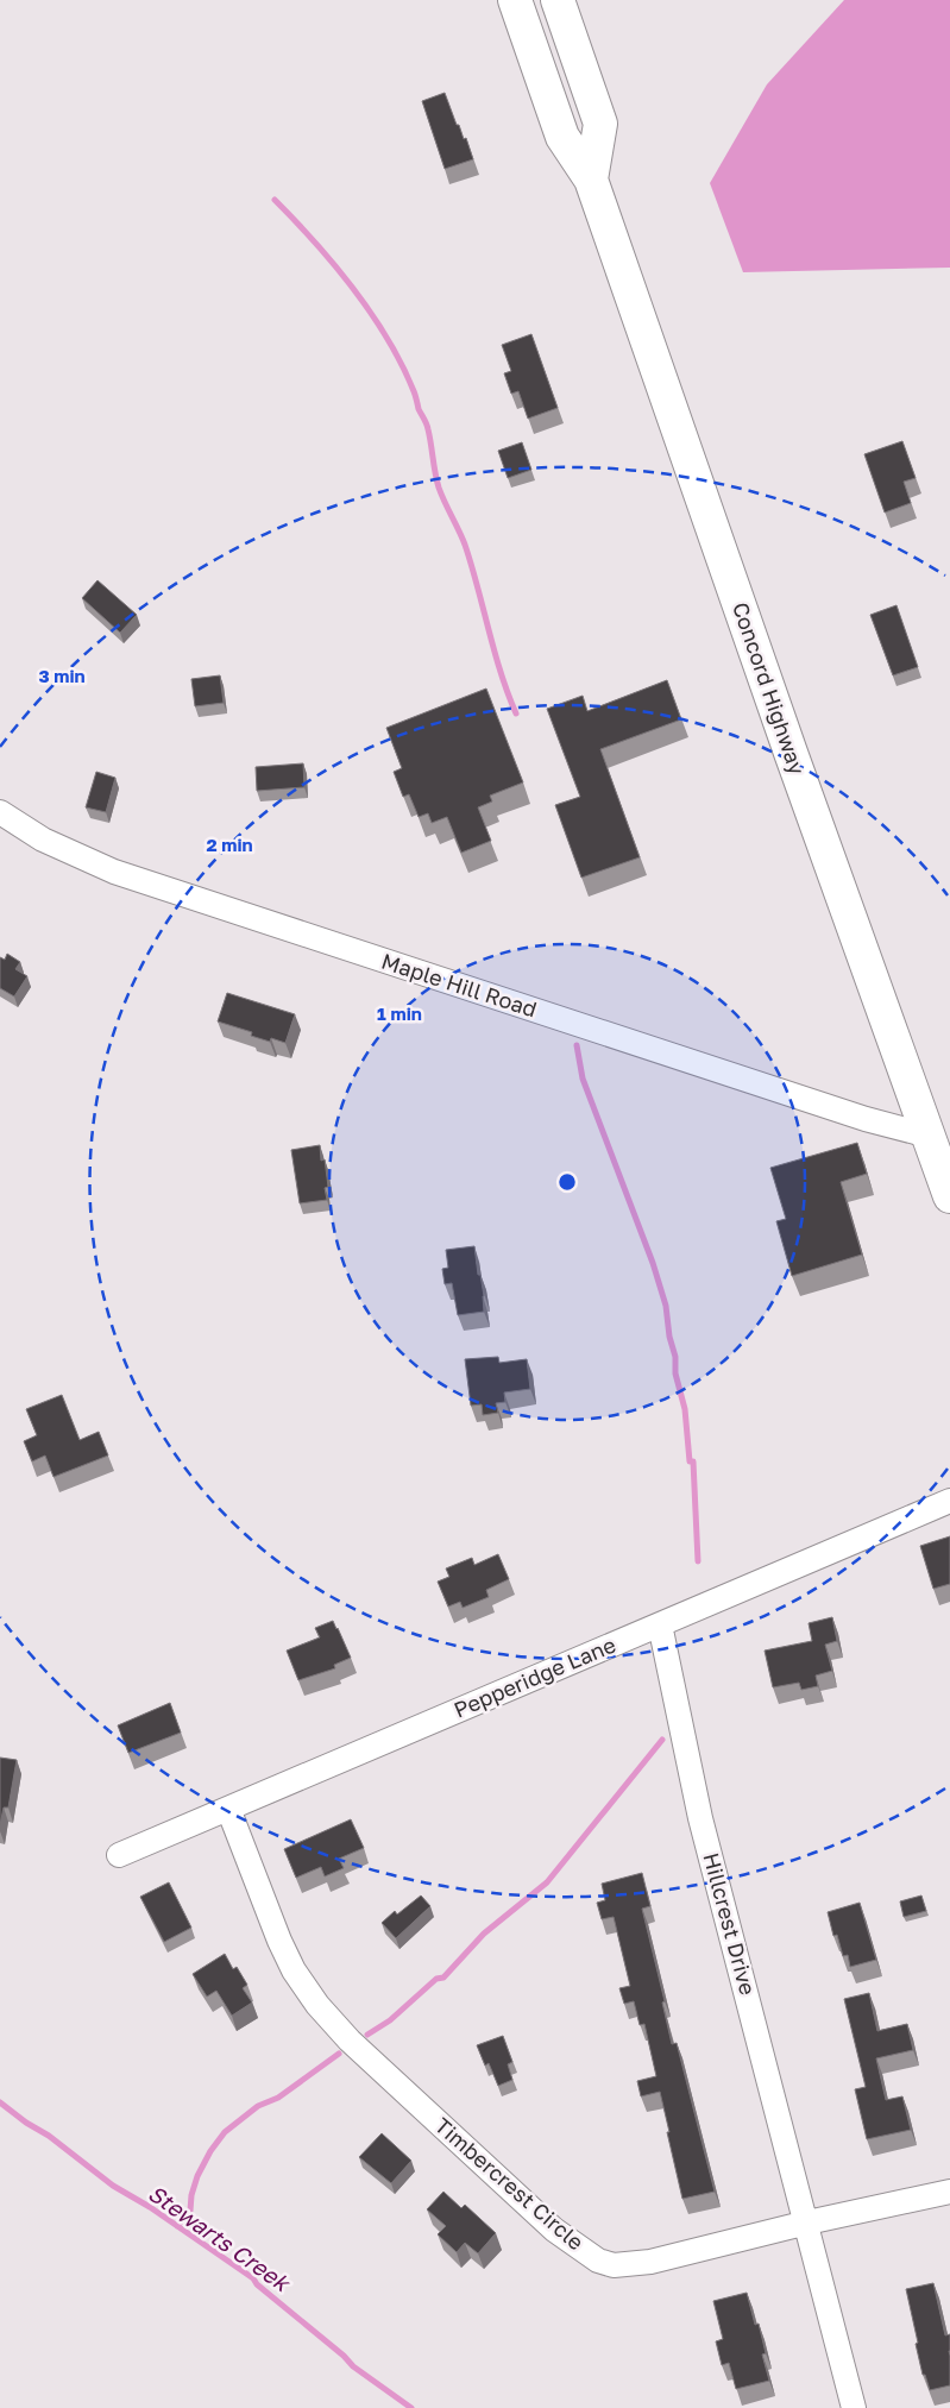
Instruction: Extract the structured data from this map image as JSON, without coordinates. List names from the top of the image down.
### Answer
{
  "streets": {
    "highway": ["Concord Highway"],
    "street": [
      "Maple Hill Road",
      "Pepperidge Lane",
      "Hillcrest Drive",
      "Timbercrest Circle"
    ]
  },
  "crossings": [
    ["Concord Highway", "Maple Hill Road"],
    ["Pepperidge Lane", "Hillcrest Drive"],
    ["Pepperidge Lane", "Timbercrest Circle"],
    ["Hillcrest Drive", "Timbercrest Circle"]
  ],
  "water": ["Stewarts Creek"],
  "rings": ["3 min", "2 min", "1 min"]
}
